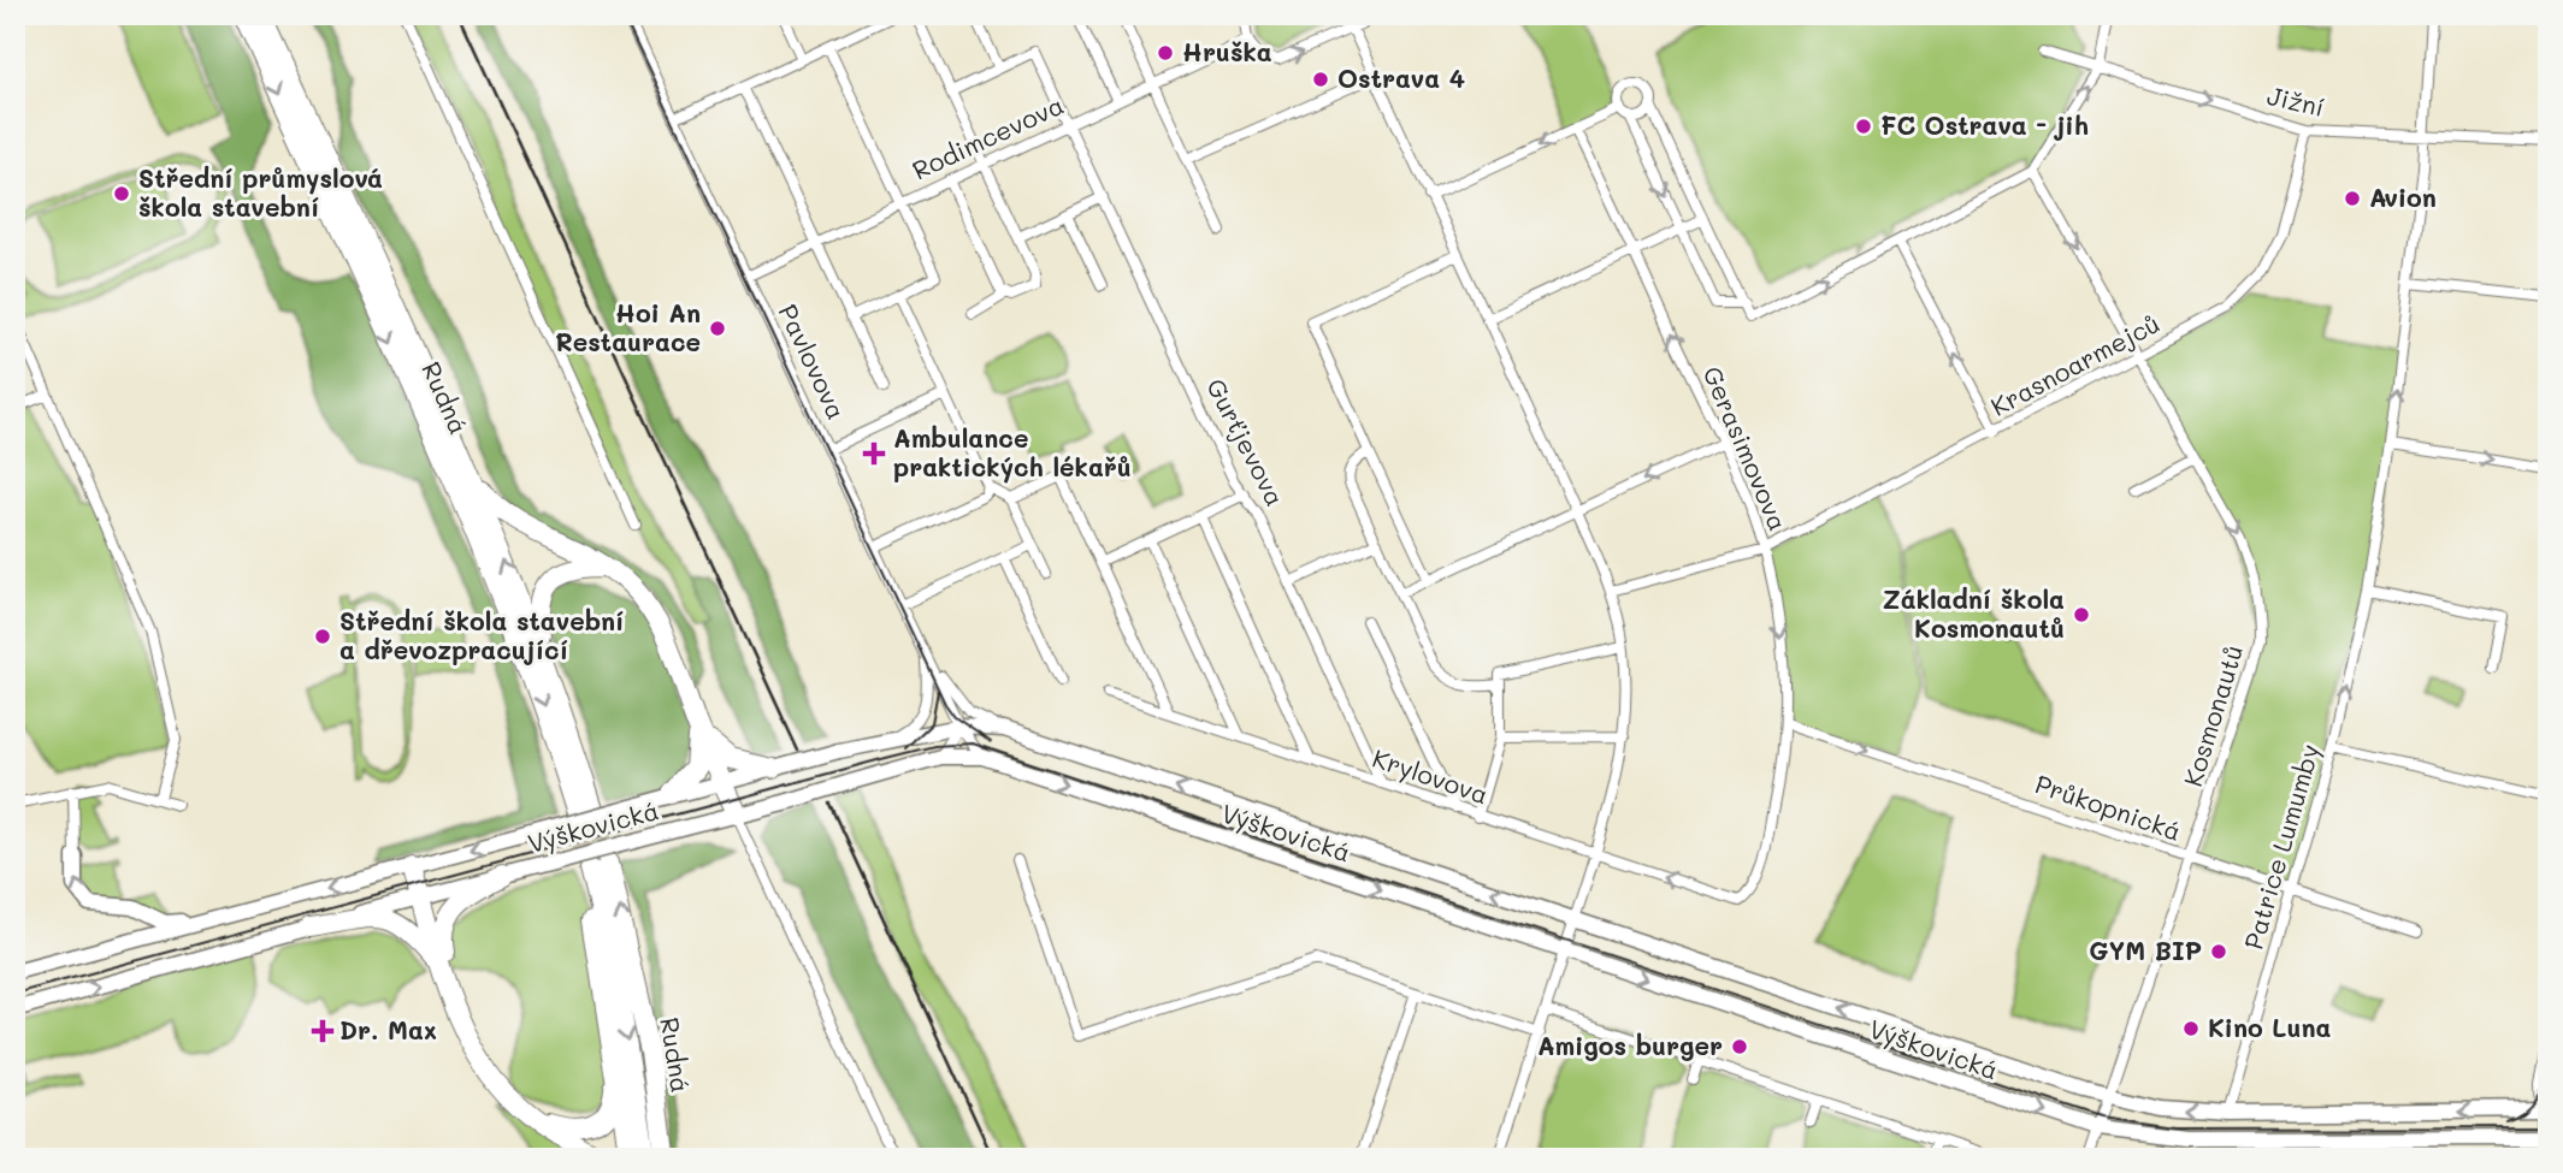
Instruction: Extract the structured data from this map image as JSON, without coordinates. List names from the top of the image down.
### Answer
{
  "streets": {
    "highway": ["Rudná"],
    "street": [
      "Jižní",
      "Rodimcevova",
      "Pavlovova",
      "Krasnoarmejců",
      "Gurťjevova",
      "Gerasimovova",
      "Kosmonautů",
      "Krylovova",
      "Průkopnická",
      "Výškovická",
      "Patrice Lumumby"
    ]
  },
  "crossings": [
    ["Jižní", "Krasnoarmejců"],
    ["Jižní", "Patrice Lumumby"],
    ["Rodimcevova", "Pavlovova"],
    ["Rodimcevova", "Gurťjevova"],
    ["Pavlovova", "Výškovická"],
    ["Krasnoarmejců", "Gerasimovova"],
    ["Krasnoarmejců", "Kosmonautů"],
    ["Gurťjevova", "Krylovova"],
    ["Gerasimovova", "Krylovova"],
    ["Gerasimovova", "Průkopnická"],
    ["Kosmonautů", "Průkopnická"],
    ["Kosmonautů", "Výškovická"],
    ["Průkopnická", "Patrice Lumumby"],
    ["Výškovická", "Patrice Lumumby"]
  ],
  "one_way": ["Jižní", "Kosmonautů", "Průkopnická"],
  "places": {
    "other": [
      "Hruška",
      "Ostrava 4",
      "FC Ostrava - jih",
      "Střední průmyslová škola stavební",
      "Avion",
      "Hoi An Restaurace",
      "Základní škola Kosmonautů",
      "Střední škola stavební a dřevozpracující",
      "GYM BIP",
      "Kino Luna",
      "Amigos burger"
    ],
    "health": ["Ambulance praktických lékařů", "Dr. Max"]
  }
}
